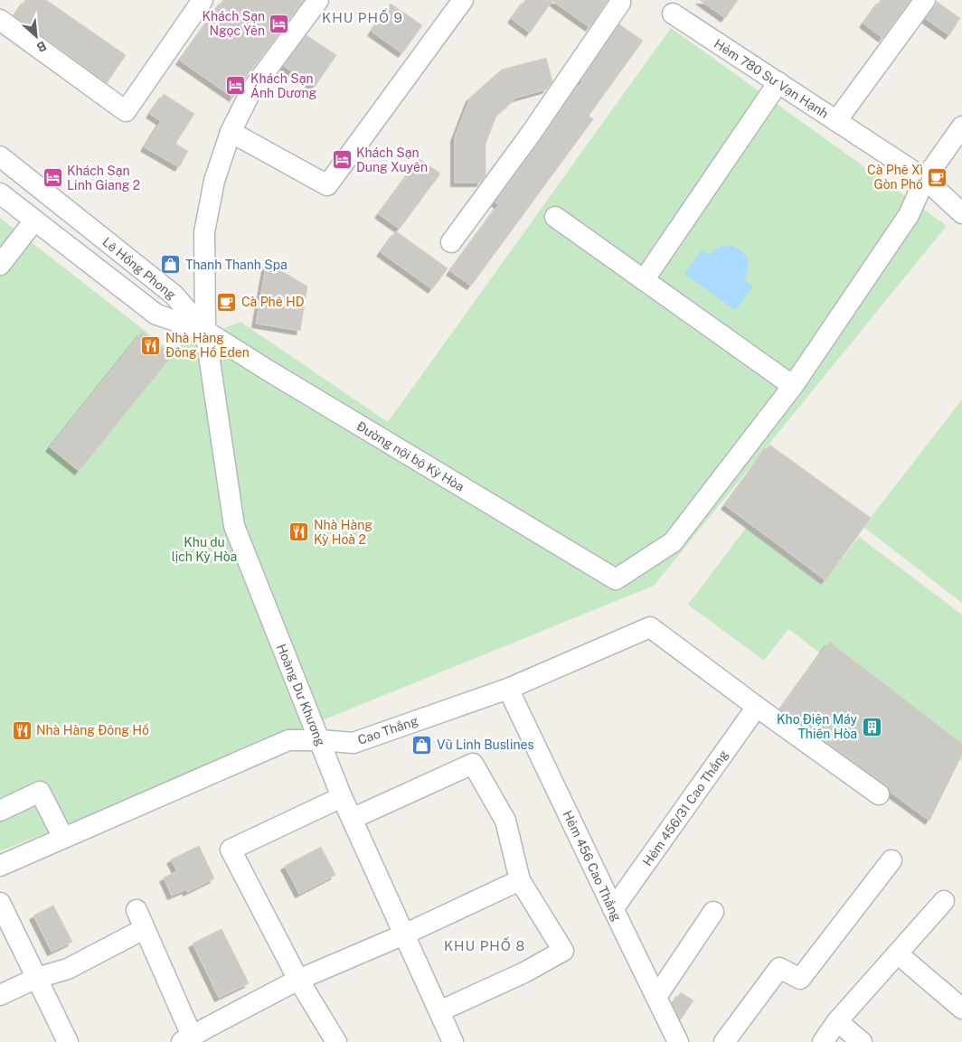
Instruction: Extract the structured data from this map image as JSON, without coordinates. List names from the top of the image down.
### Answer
{
  "streets": {
    "street": [
      "Hẻm 780 Sư Vạn Hạnh",
      "Lê Hồng Phong",
      "Đường nội bộ Kỳ Hòa",
      "Hoàng Dư Khương",
      "Cao Thắng",
      "Hẻm 456/31 Cao Thắng",
      "Hẻm 456 Cao Thắng"
    ]
  },
  "crossings": [
    ["Lê Hồng Phong", "Đường nội bộ Kỳ Hòa"],
    ["Lê Hồng Phong", "Hoàng Dư Khương"],
    ["Đường nội bộ Kỳ Hòa", "Hoàng Dư Khương"],
    ["Hoàng Dư Khương", "Cao Thắng"],
    ["Cao Thắng", "Hẻm 456/31 Cao Thắng"],
    ["Cao Thắng", "Hẻm 456 Cao Thắng"],
    ["Hẻm 456/31 Cao Thắng", "Hẻm 456 Cao Thắng"]
  ],
  "districts": ["KHU PHỐ 9", "KHU PHỐ 8"],
  "parks": ["Khu du lịch Kỳ Hòa"],
  "places": {
    "hotel": [
      "Khách Sạn Ngọc Yên",
      "Khách Sạn Ánh Dương",
      "Khách Sạn Dung Xuyên",
      "Khách Sạn Linh Giang 2"
    ],
    "cafe": ["Cà Phê Xì Gòn Phố", "Cà Phê HD"],
    "shop": ["Thanh Thanh Spa", "Vũ Linh Buslines"],
    "restaurant": ["Nhà Hàng Đông Hồ Eden", "Nhà Hàng Kỳ Hoà 2", "Nhà Hàng Đông Hồ"],
    "building": ["Kho Điện Máy Thiên Hòa"]
  },
  "north": "bottom right"
}
